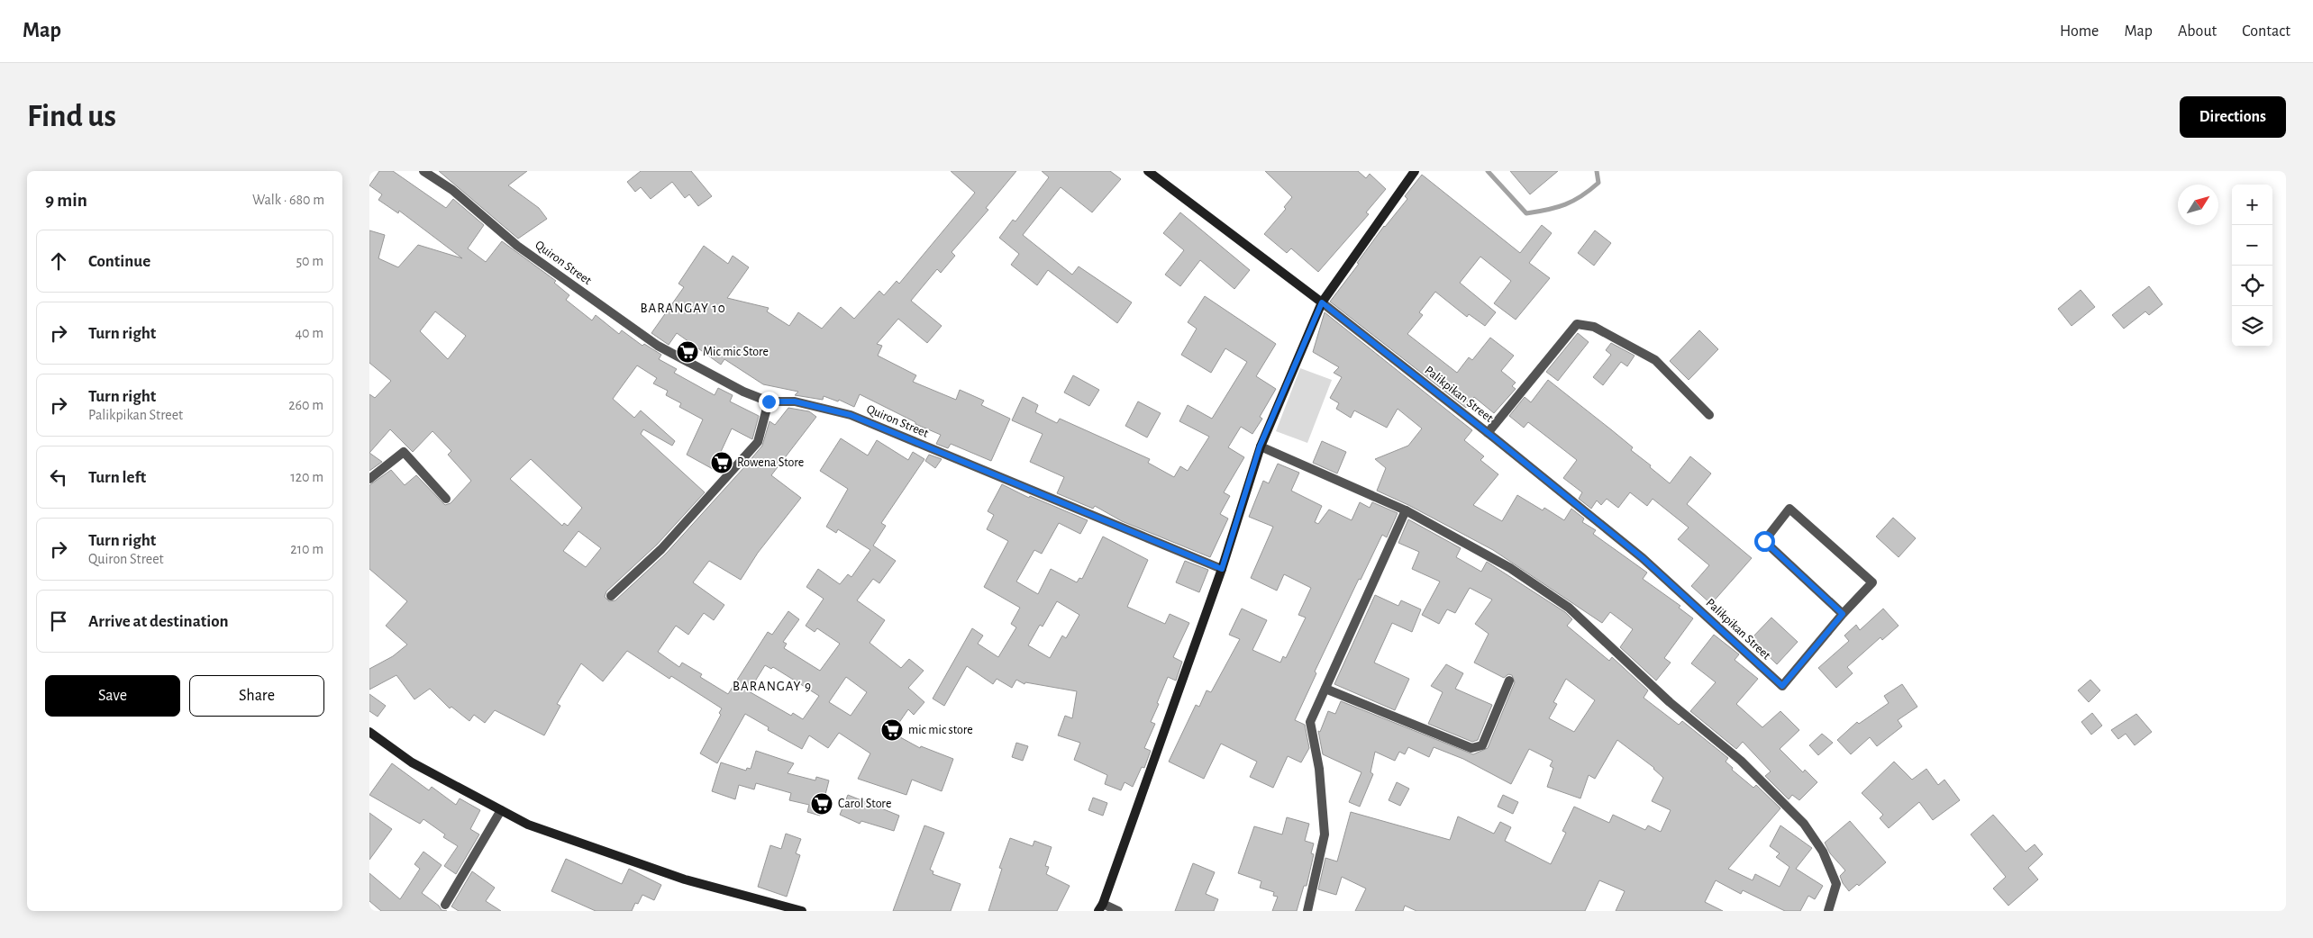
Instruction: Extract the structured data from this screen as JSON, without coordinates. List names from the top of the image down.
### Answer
{
  "streets": {
    "street": ["Quiron Street", "Palikpikan Street"]
  },
  "districts": ["BARANGAY 10", "BARANGAY 9"],
  "places": {
    "supermarket": [
      "Mic mic Store",
      "Rowena Store",
      "mic mic store",
      "Carol Store"
    ]
  },
  "north": "top right",
  "page": {
    "header": "Map",
    "nav": [
      "Home",
      "Map",
      "About",
      "Contact"
    ],
    "buttons": [
      "Directions",
      ["Save", "Share"]
    ],
    "title": "Find us",
    "heading": ["9 min", "Walk · 680 m"],
    "map_buttons": ["+", "−"],
    "list": [
      ["Continue", "50 m"],
      ["Turn right", "40 m"],
      ["Turn right", "Palikpikan Street", "260 m"],
      ["Turn left", "120 m"],
      ["Turn right", "Quiron Street", "210 m"],
      "Arrive at destination"
    ]
  }
}
